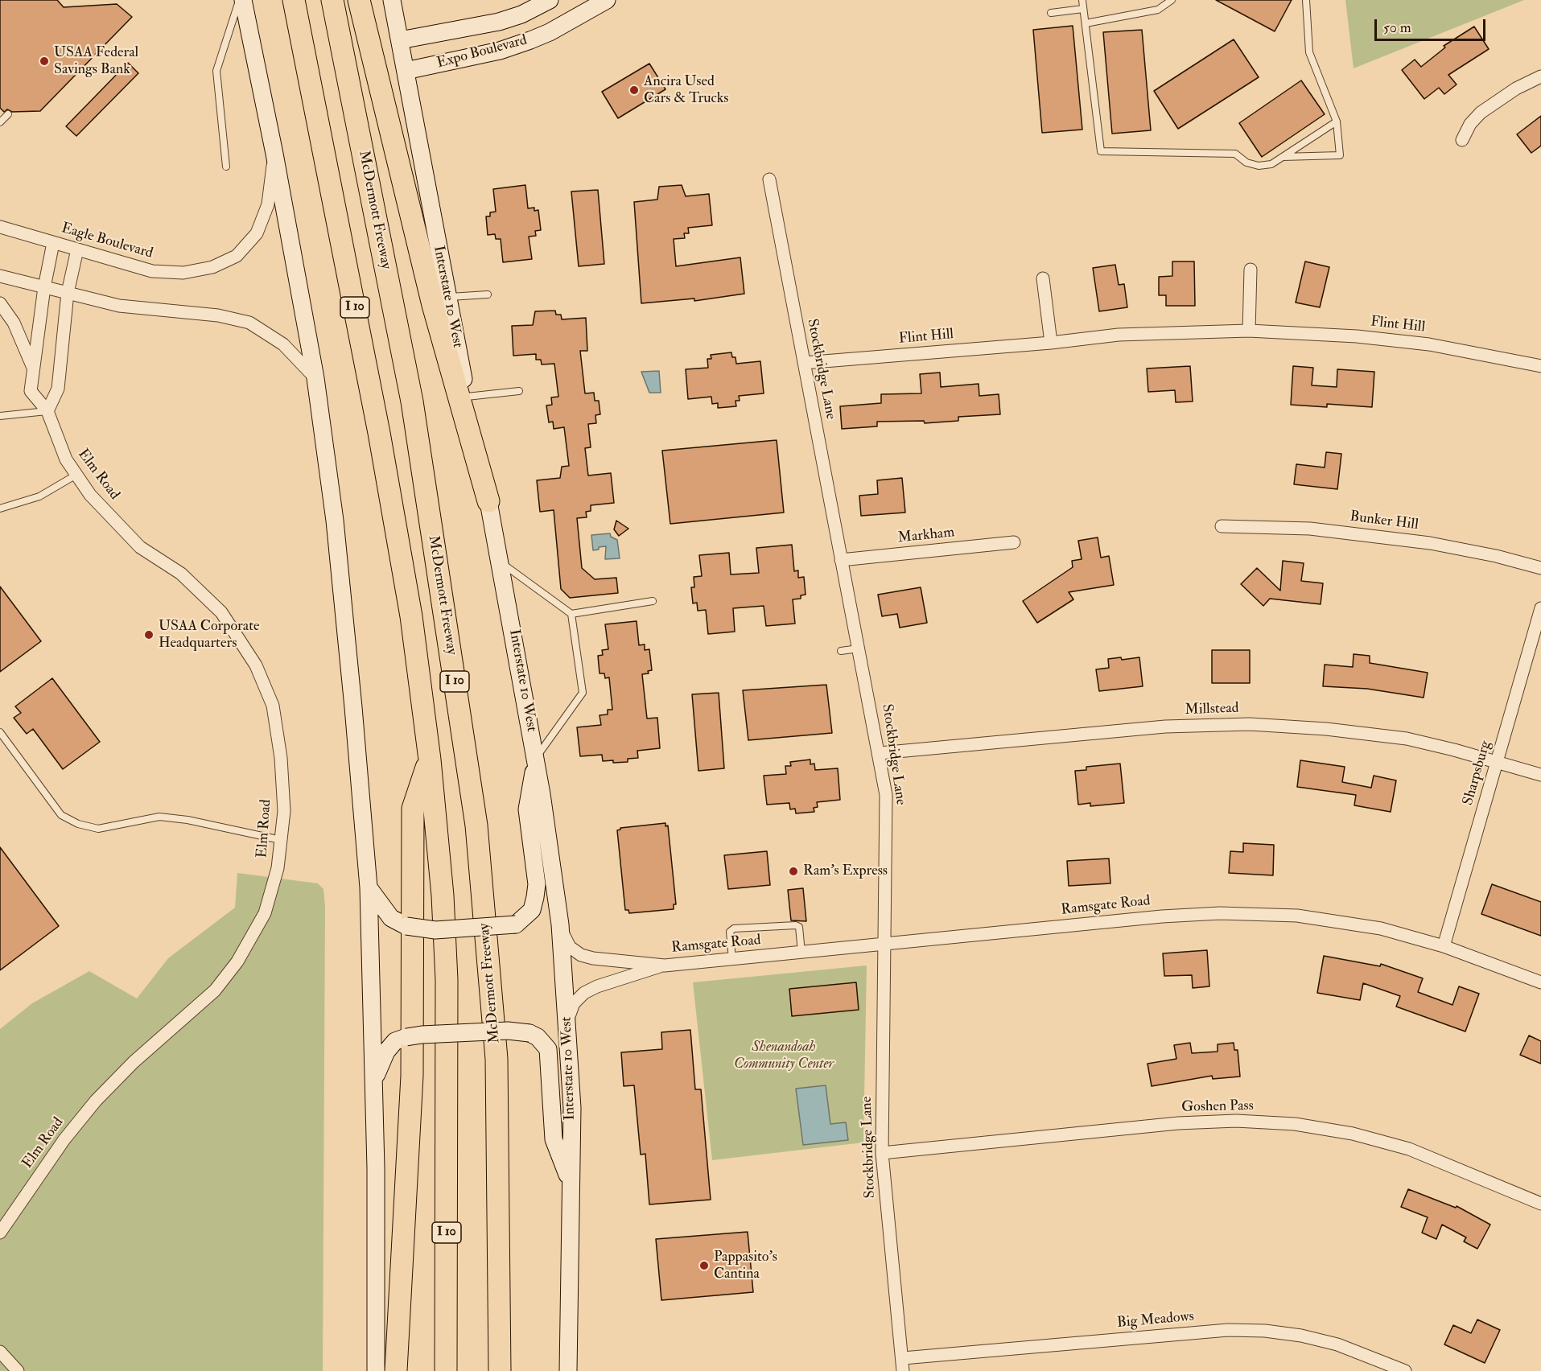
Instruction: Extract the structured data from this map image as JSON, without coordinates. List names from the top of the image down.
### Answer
{
  "streets": {
    "highway": ["McDermott Freeway", "I 10"],
    "main road": ["Expo Boulevard", "Interstate 10 West"],
    "street": [
      "Eagle Boulevard",
      "Flint Hill",
      "Stockbridge Lane",
      "Elm Road",
      "Bunker Hill",
      "Markham",
      "Millstead",
      "Sharpsburg",
      "Ramsgate Road",
      "Goshen Pass",
      "Big Meadows"
    ]
  },
  "crossings": [
    ["Expo Boulevard", "Interstate 10 West"],
    ["Eagle Boulevard", "Elm Road"],
    ["Interstate 10 West", "Ramsgate Road"],
    ["Flint Hill", "Stockbridge Lane"],
    ["Stockbridge Lane", "Markham"],
    ["Stockbridge Lane", "Millstead"],
    ["Stockbridge Lane", "Ramsgate Road"],
    ["Stockbridge Lane", "Goshen Pass"],
    ["Stockbridge Lane", "Big Meadows"],
    ["Millstead", "Sharpsburg"],
    ["Sharpsburg", "Ramsgate Road"]
  ],
  "parks": ["Shenandoah Community Center"],
  "places": [
    "USAA Federal Savings Bank",
    "Ancira Used Cars & Trucks",
    "USAA Corporate Headquarters",
    "Ram's Express",
    "Pappasito's Cantina"
  ],
  "scale_bar": "50 m"
}
